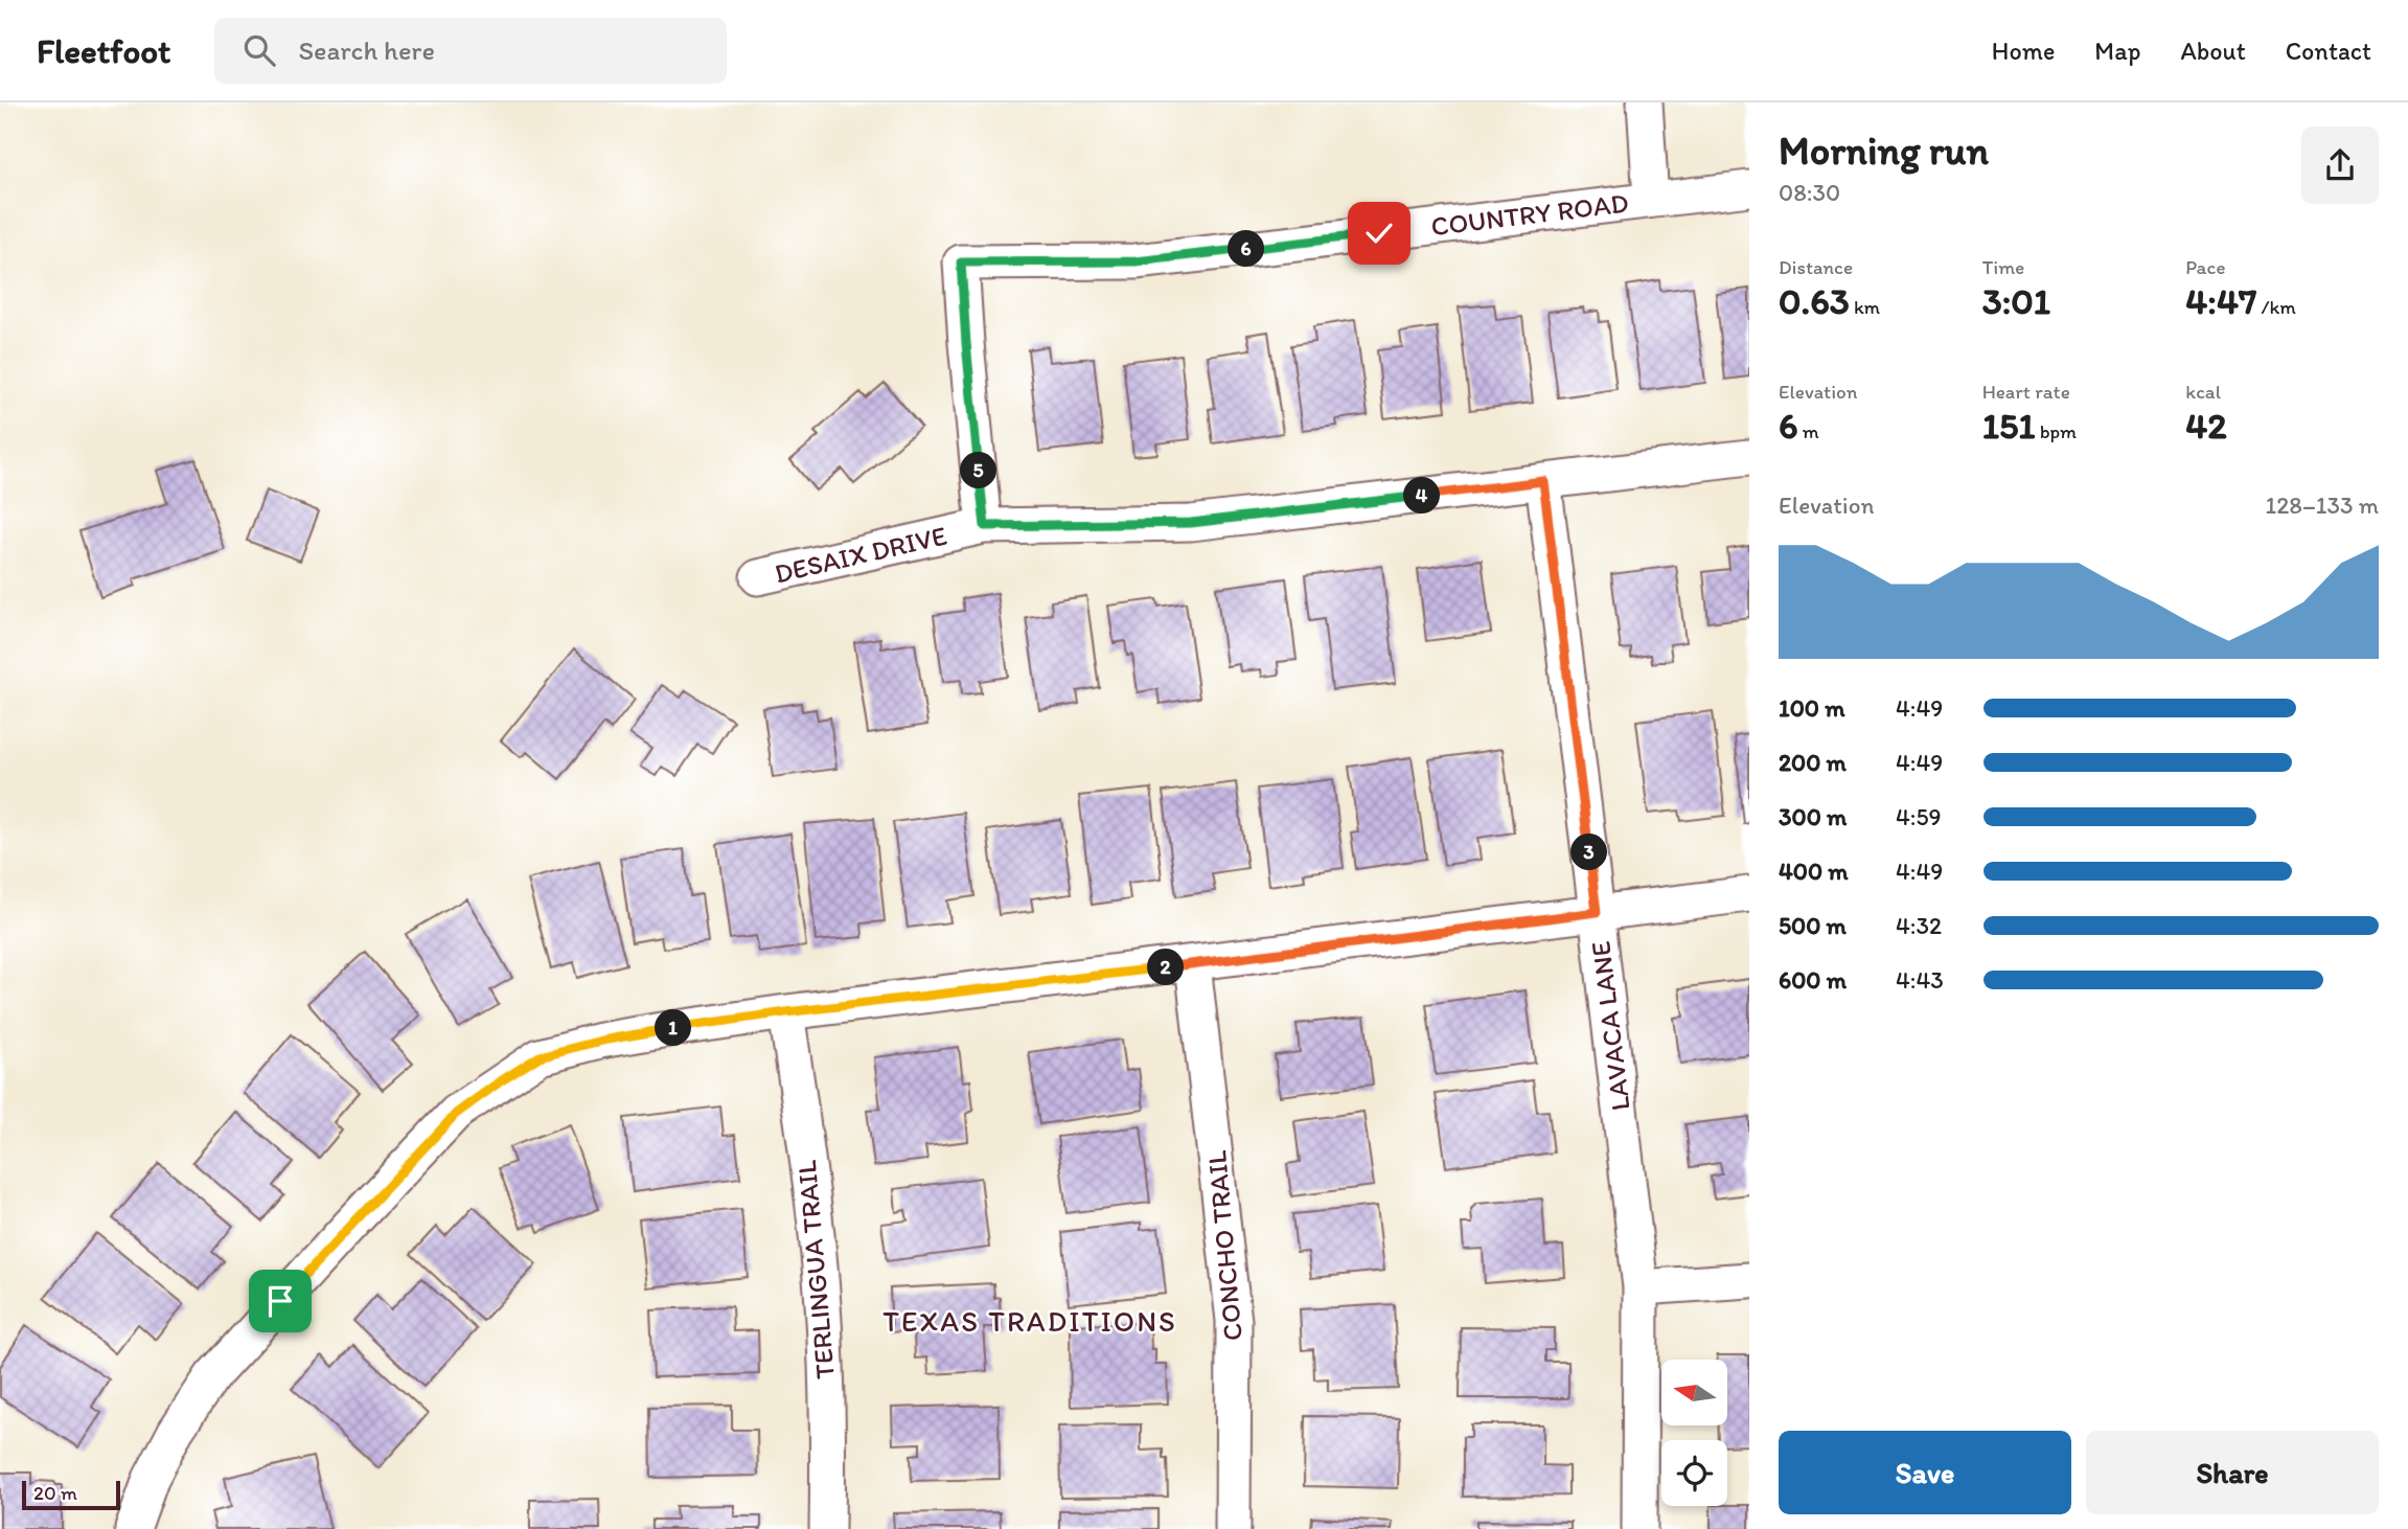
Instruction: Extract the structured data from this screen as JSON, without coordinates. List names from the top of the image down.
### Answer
{
  "streets": {
    "street": [
      "COUNTRY ROAD",
      "DESAIX DRIVE",
      "LAVACA LANE",
      "CONCHO TRAIL",
      "TERLINGUA TRAIL"
    ]
  },
  "crossings": [
    ["COUNTRY ROAD", "DESAIX DRIVE"],
    ["DESAIX DRIVE", "LAVACA LANE"]
  ],
  "districts": ["TEXAS TRADITIONS"],
  "scale_bar": "20 m",
  "north": "left",
  "page": {
    "header": "Fleetfoot",
    "search": "Search here",
    "nav": [
      "Home",
      "Map",
      "About",
      "Contact"
    ],
    "heading": ["Morning run", "08:30"],
    "stats": [
      ["Distance", "0.63 km"],
      ["Time", "3:01"],
      ["Pace", "4:47 /km"],
      ["Elevation", "6 m"],
      ["Heart rate", "151 bpm"],
      ["kcal", "42"]
    ],
    "pins": [
      "6",
      "5",
      "4",
      "3",
      "2",
      "1"
    ],
    "chart": ["Elevation", "128–133 m"],
    "list": [
      {
        "name": "100 m",
        "note": "4:49"
      },
      {
        "name": "200 m",
        "note": "4:49"
      },
      {
        "name": "300 m",
        "note": "4:59"
      },
      {
        "name": "400 m",
        "note": "4:49"
      },
      {
        "name": "500 m",
        "note": "4:32"
      },
      {
        "name": "600 m",
        "note": "4:43"
      }
    ],
    "buttons": ["Save", "Share"],
    "scale": "20 m"
  }
}
